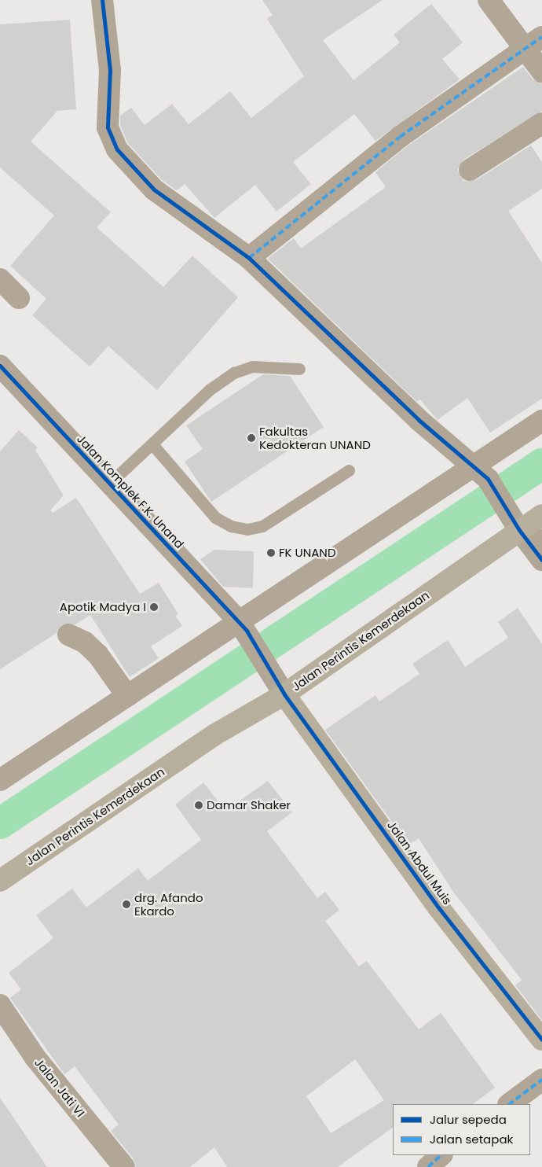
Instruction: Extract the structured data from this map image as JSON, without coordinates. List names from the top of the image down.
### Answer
{
  "streets": {
    "main road": ["Jalan Perintis Kemerdekaan", "Jalan Abdul Muis"],
    "street": ["Jalan Komplek F.K. Unand", "Jalan Jati VI"]
  },
  "crossings": [
    ["Jalan Komplek F.K. Unand", "Jalan Perintis Kemerdekaan"],
    ["Jalan Komplek F.K. Unand", "Jalan Abdul Muis"],
    ["Jalan Perintis Kemerdekaan", "Jalan Abdul Muis"]
  ],
  "places": [
    "Fakultas Kedokteran UNAND",
    "FK UNAND",
    "Apotik Madya I",
    "Damar Shaker",
    "drg. Afando Ekardo"
  ],
  "legend": ["Jalur sepeda", "Jalan setapak"]
}
